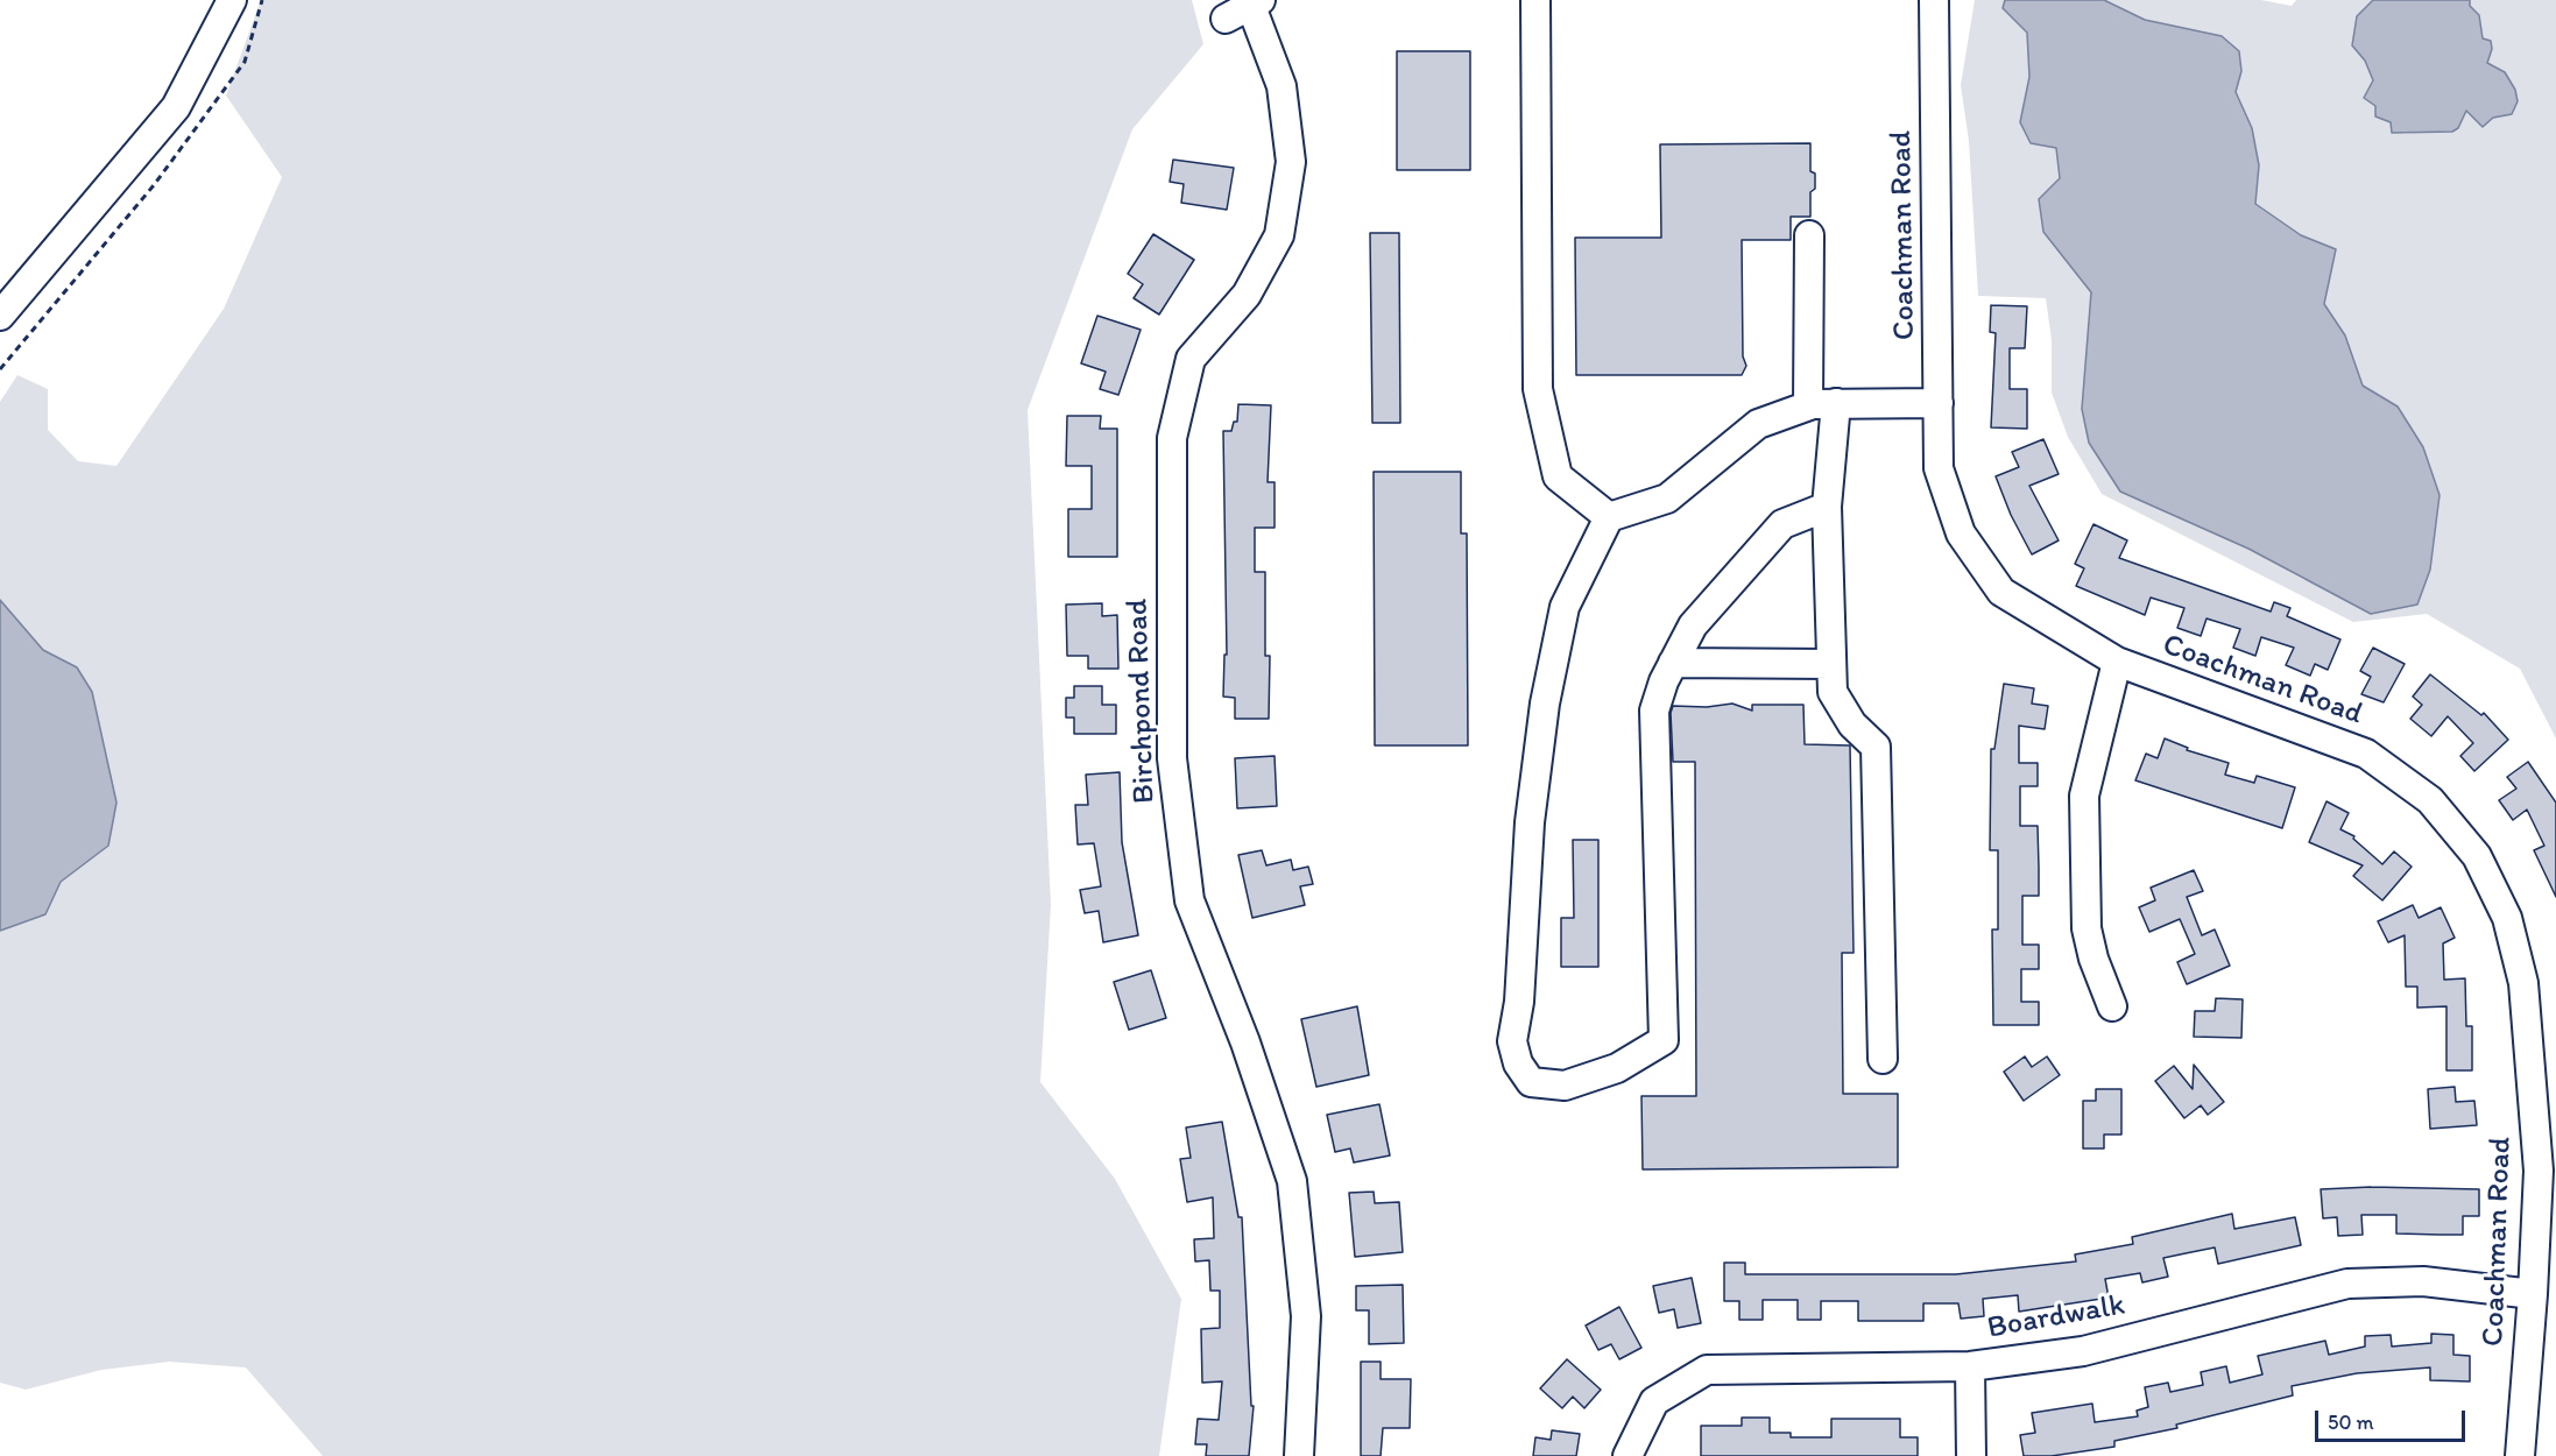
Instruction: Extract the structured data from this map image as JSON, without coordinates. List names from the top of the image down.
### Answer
{
  "streets": {
    "street": ["Coachman Road", "Birchpond Road", "Boardwalk"]
  },
  "crossings": [
    ["Coachman Road", "Boardwalk"]
  ],
  "scale_bar": "50 m"
}
